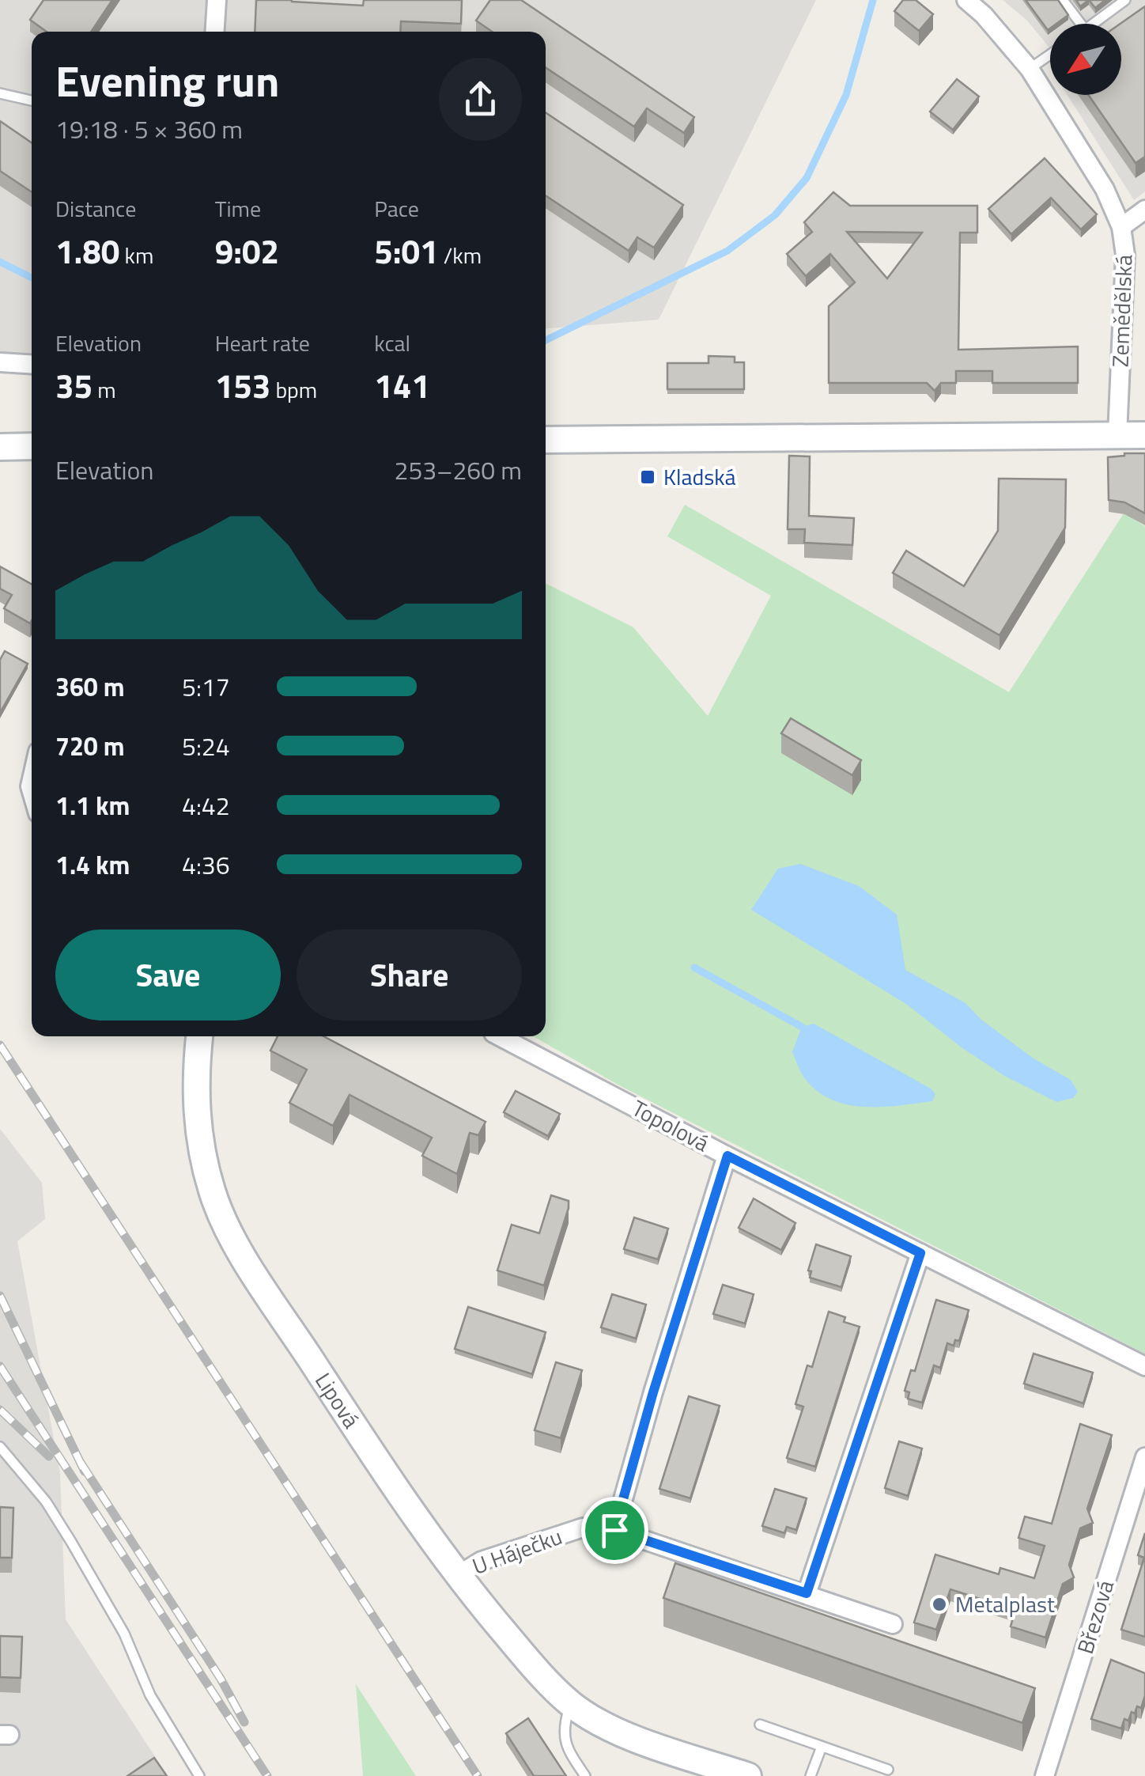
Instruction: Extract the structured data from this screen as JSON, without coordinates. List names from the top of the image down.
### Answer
{
  "streets": {
    "street": [
      "Zemědělská",
      "Topolová",
      "Lipová",
      "U Háječku",
      "Březová"
    ]
  },
  "crossings": [
    ["Lipová", "U Háječku"]
  ],
  "places": {
    "transit": ["Kladská"],
    "other": ["Metalplast"]
  },
  "north": "bottom left",
  "page": {
    "heading": ["Evening run", "19:18 · 5 × 360 m"],
    "stats": [
      ["Distance", "1.80 km"],
      ["Time", "9:02"],
      ["Pace", "5:01 /km"],
      ["Elevation", "35 m"],
      ["Heart rate", "153 bpm"],
      ["kcal", "141"]
    ],
    "chart": ["Elevation", "253–260 m"],
    "list": [
      {
        "name": "360 m",
        "note": "5:17"
      },
      {
        "name": "720 m",
        "note": "5:24"
      },
      {
        "name": "1.1 km",
        "note": "4:42"
      },
      {
        "name": "1.4 km",
        "note": "4:36"
      }
    ],
    "buttons": ["Save", "Share"]
  }
}
